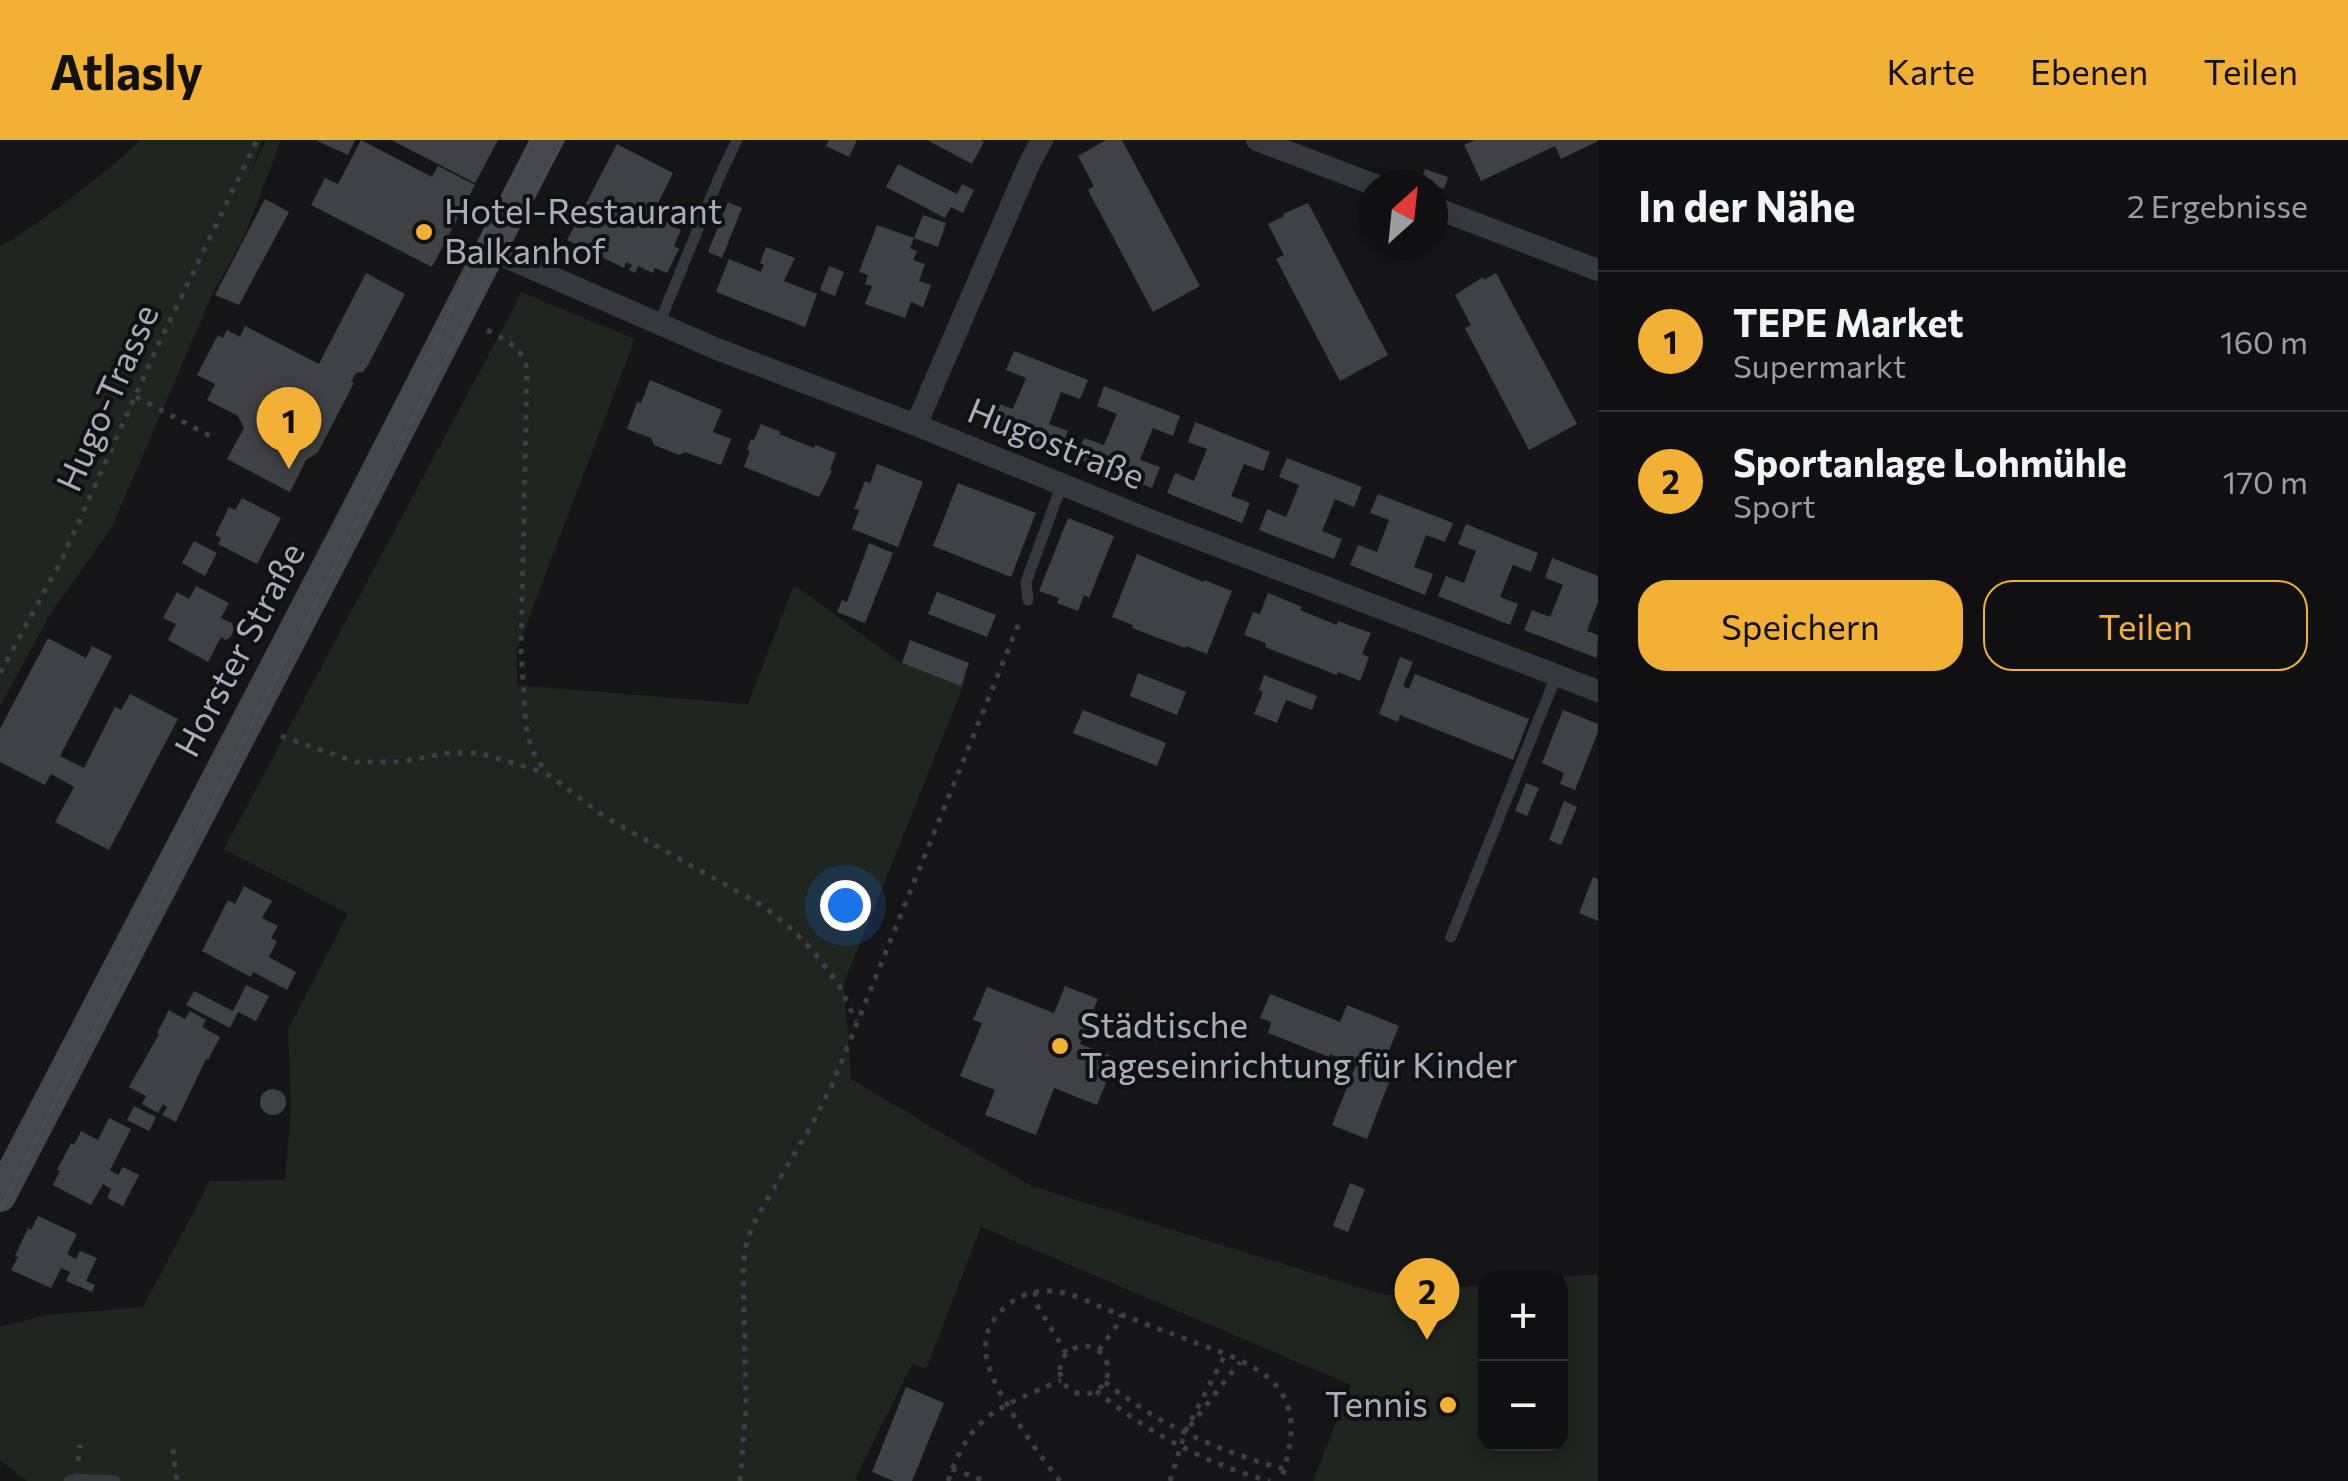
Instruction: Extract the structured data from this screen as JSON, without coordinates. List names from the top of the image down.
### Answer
{
  "streets": {
    "main road": ["Horster Straße"],
    "street": ["Hugostraße"],
    "path": ["Hugo-Trasse"]
  },
  "crossings": [
    ["Hugostraße", "Horster Straße"]
  ],
  "places": ["Hotel-Restaurant Balkanhof", "Städtische Tageseinrichtung für Kinder", "Tennis"],
  "north": "top right",
  "page": {
    "header": "Atlasly",
    "nav": ["Karte", "Ebenen", "Teilen"],
    "heading": ["In der Nähe", "2 Ergebnisse"],
    "list": [
      {
        "mark": "1",
        "name": "TEPE Market",
        "note": "Supermarkt",
        "value": "160 m"
      },
      {
        "mark": "2",
        "name": "Sportanlage Lohmühle",
        "note": "Sport",
        "value": "170 m"
      }
    ],
    "pins": ["1", "2"],
    "buttons": ["Speichern", "Teilen"],
    "map_buttons": ["+", "−"]
  }
}
